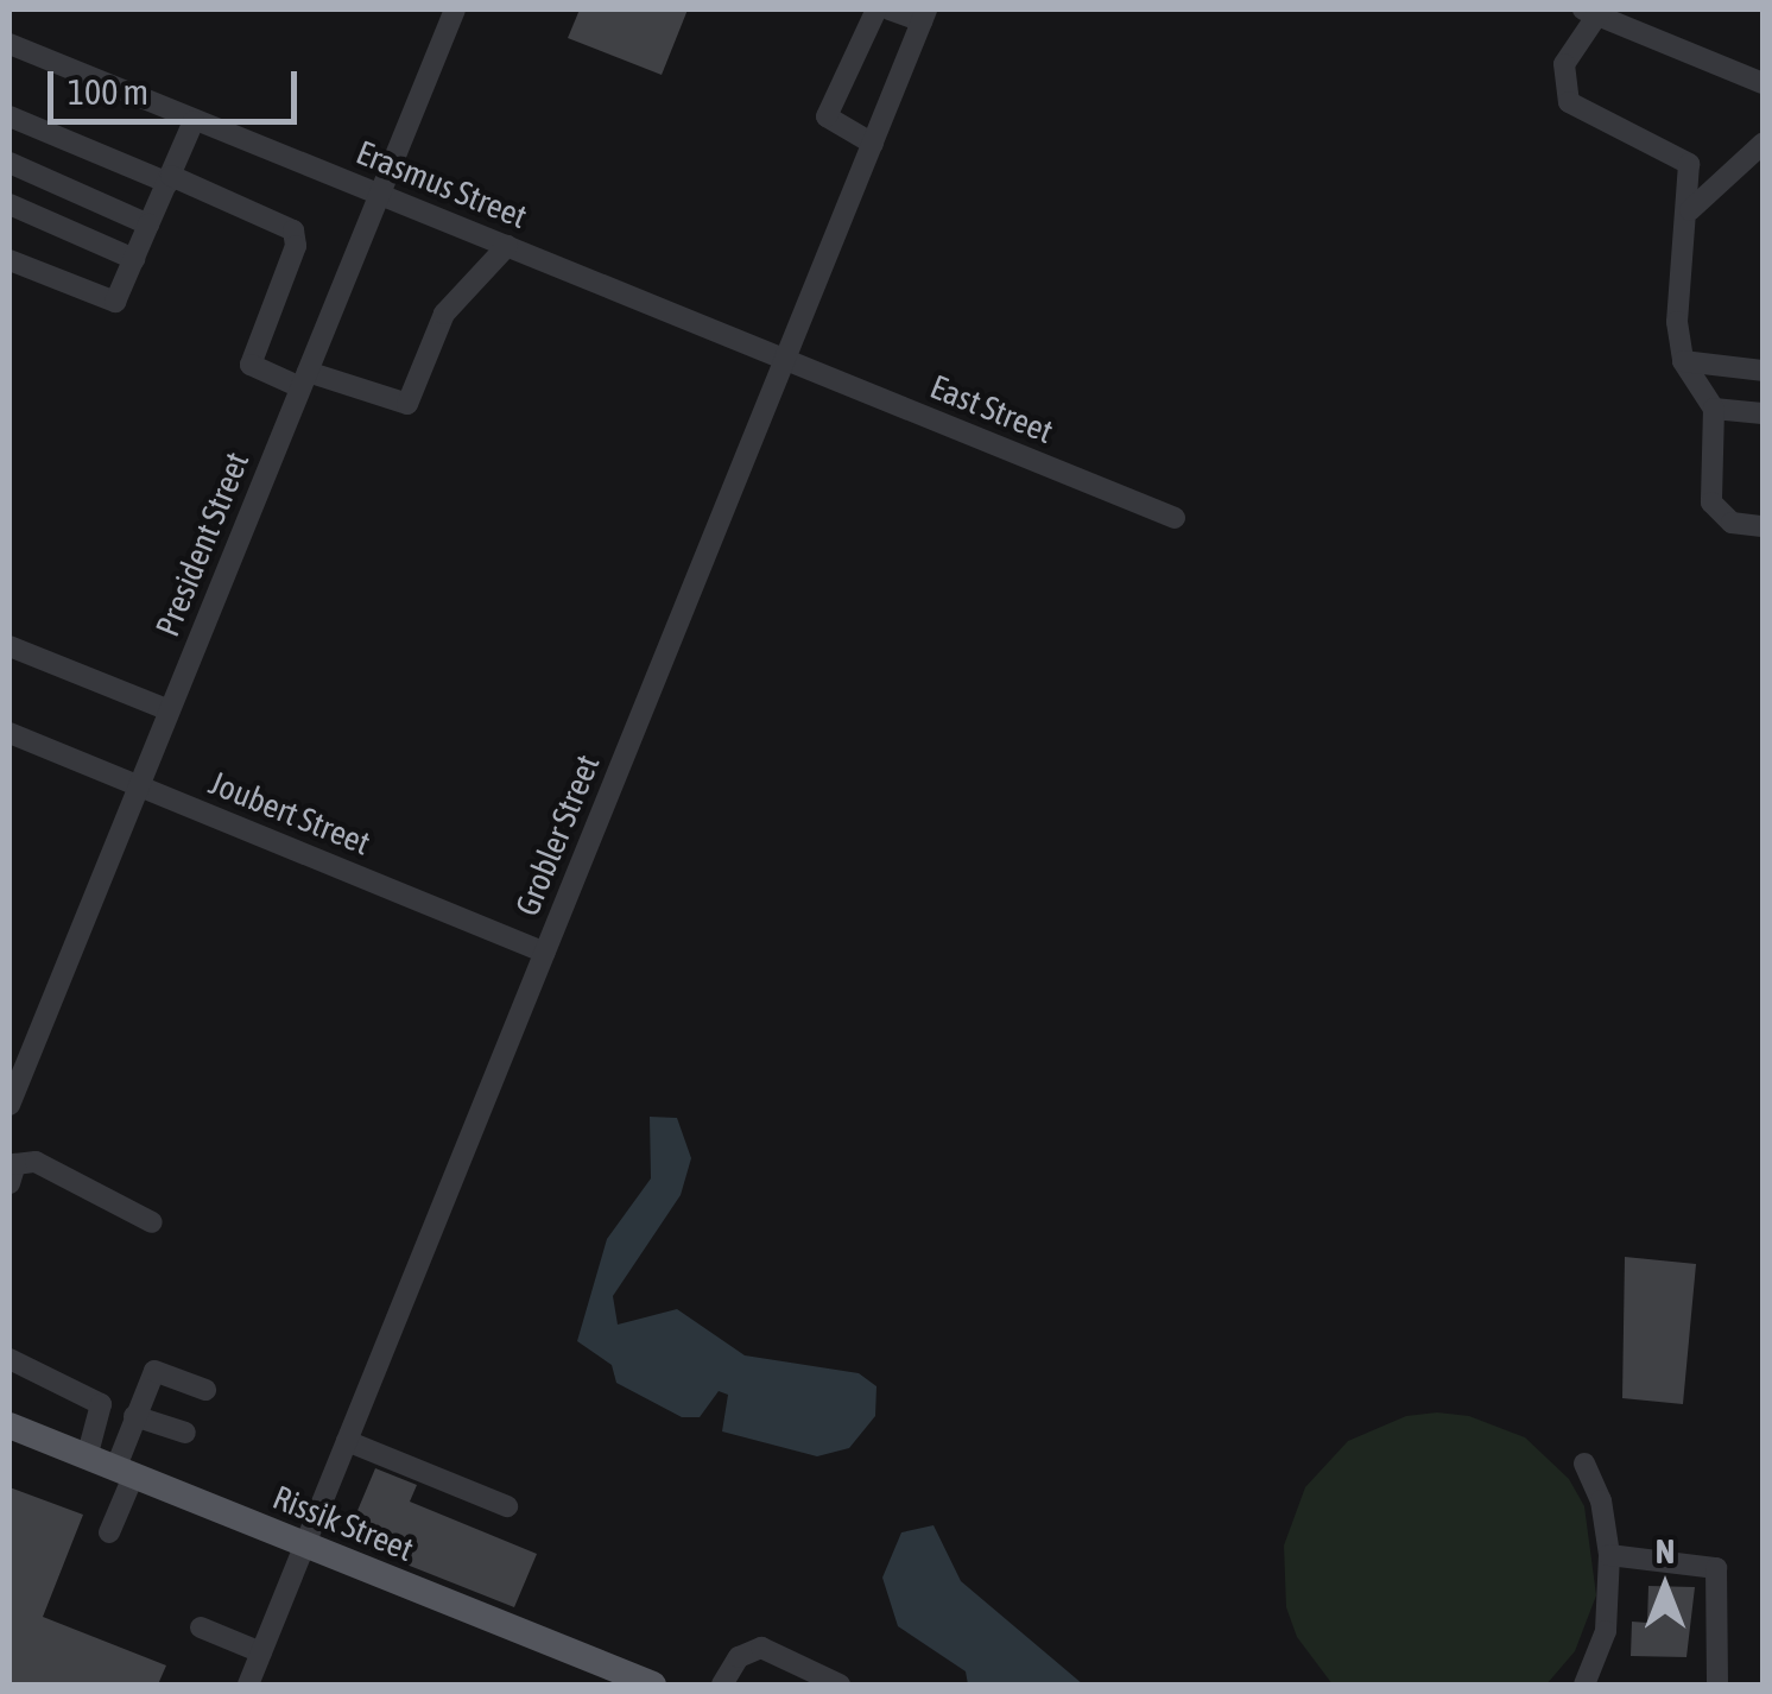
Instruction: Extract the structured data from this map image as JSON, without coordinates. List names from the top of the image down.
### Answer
{
  "streets": {
    "main road": ["Rissik Street"],
    "street": [
      "Erasmus Street",
      "East Street",
      "President Street",
      "Joubert Street",
      "Grobler Street"
    ]
  },
  "crossings": [
    ["Erasmus Street", "East Street"],
    ["Erasmus Street", "President Street"],
    ["Erasmus Street", "Grobler Street"],
    ["East Street", "Grobler Street"],
    ["President Street", "Joubert Street"],
    ["Joubert Street", "Grobler Street"],
    ["Grobler Street", "Rissik Street"]
  ],
  "scale_bar": "100 m",
  "north": "top"
}
